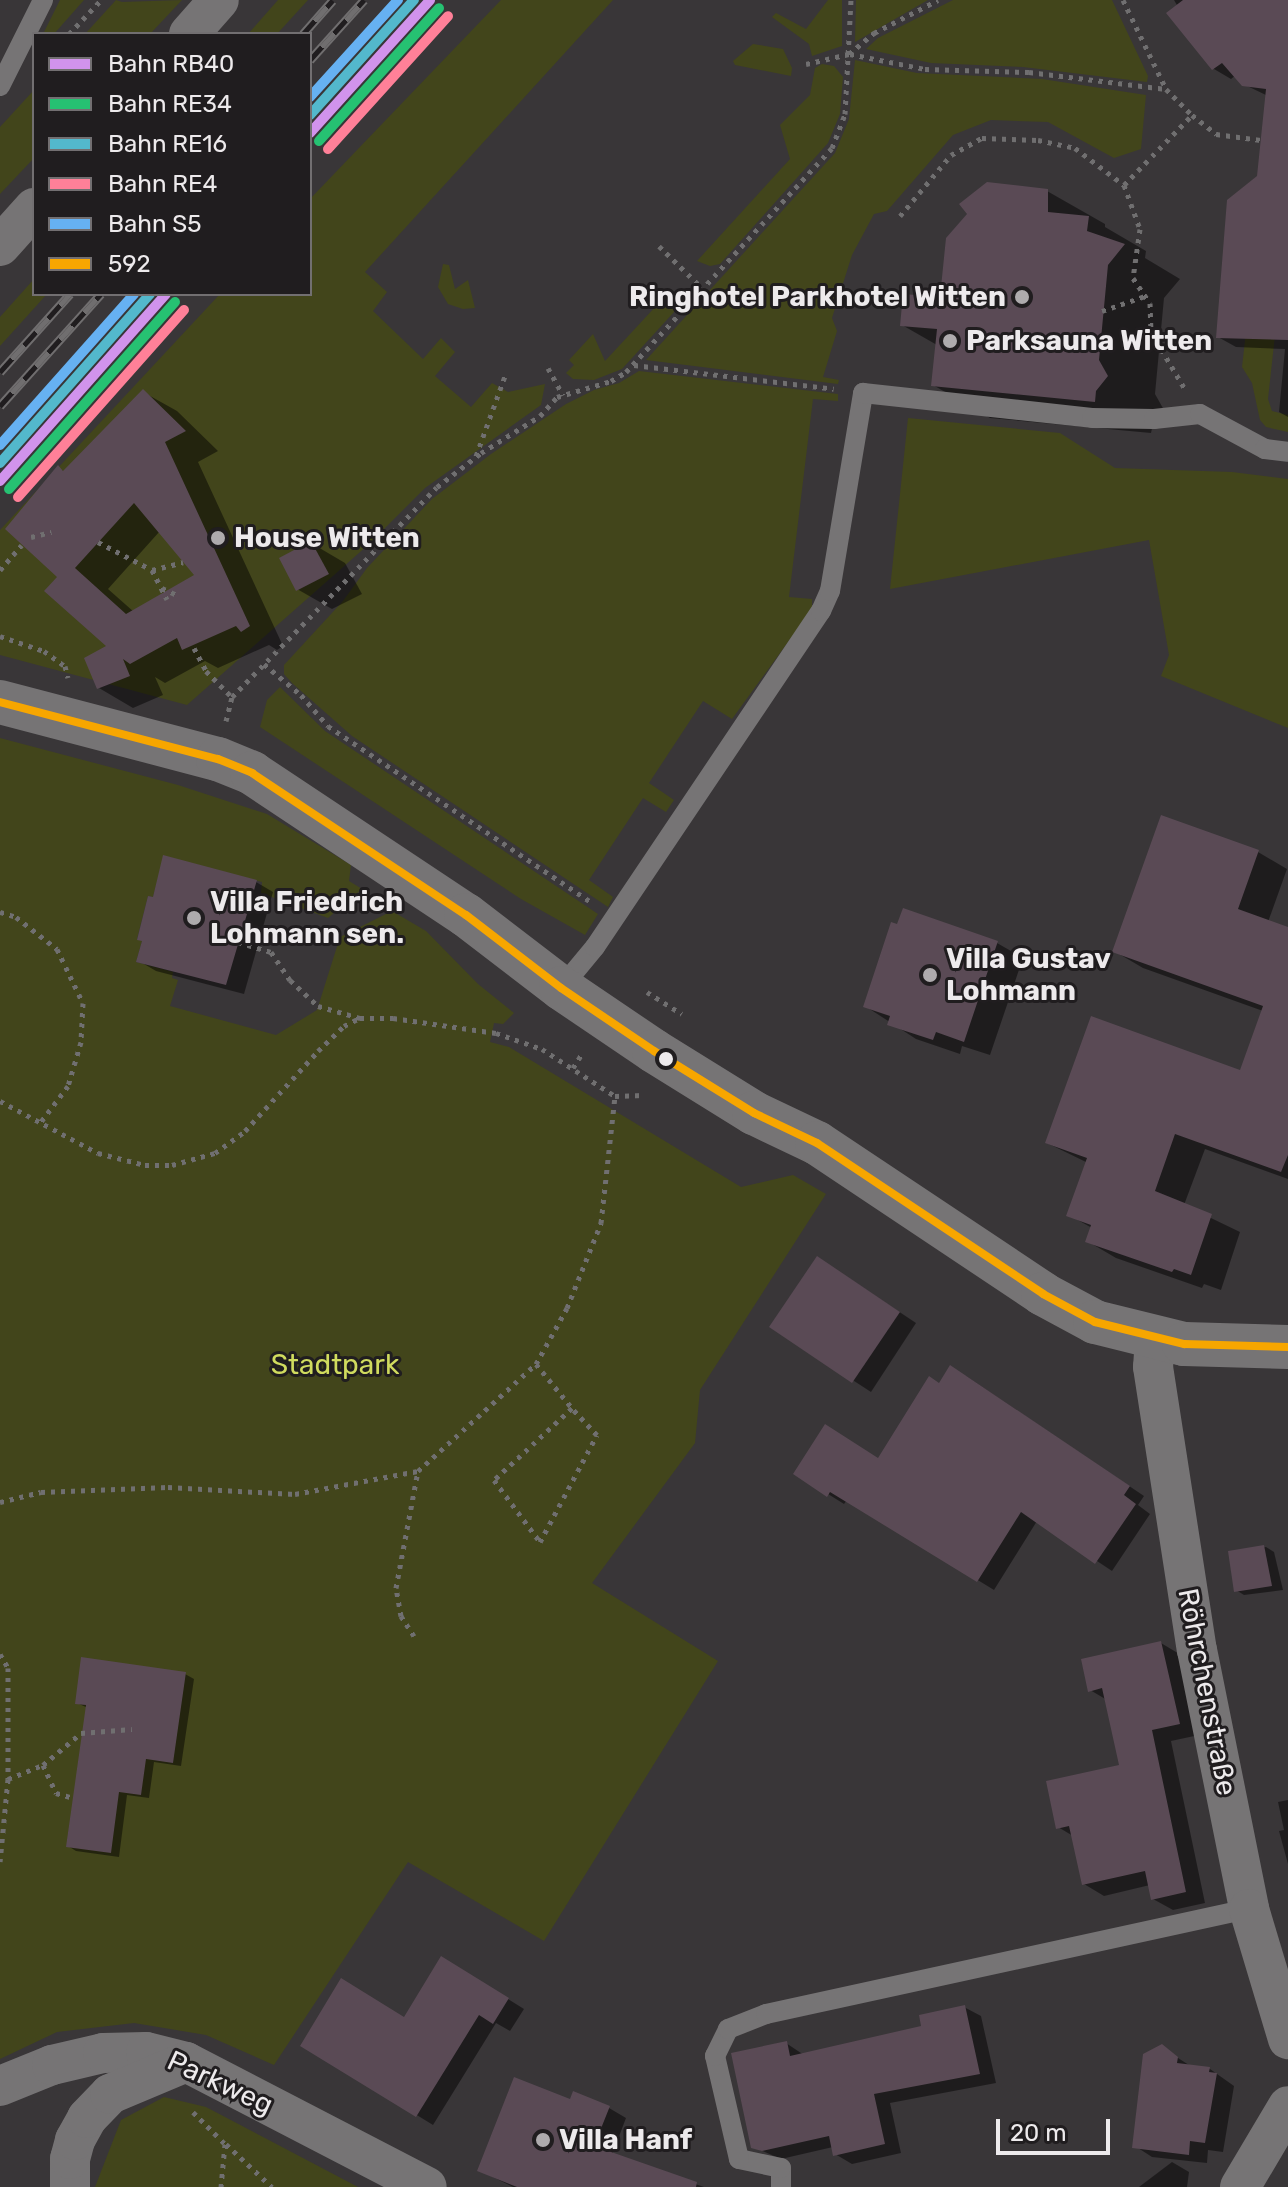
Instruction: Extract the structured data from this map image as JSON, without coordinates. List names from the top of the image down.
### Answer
{
  "streets": {
    "street": ["Röhrchenstraße", "Parkweg"]
  },
  "parks": ["Stadtpark"],
  "places": [
    "Ringhotel Parkhotel Witten",
    "Parksauna Witten",
    "House Witten",
    "Villa Friedrich Lohmann sen.",
    "Villa Gustav Lohmann",
    "Villa Hanf"
  ],
  "lines": [
    "rail line RB40",
    "rail line RE16",
    "rail line S5",
    "rail line RE34",
    "rail line RE4",
    "transit line 592"
  ],
  "legend": [
    "Bahn RB40",
    "Bahn RE34",
    "Bahn RE16",
    "Bahn RE4",
    "Bahn S5",
    "592"
  ],
  "scale_bar": "20 m"
}
